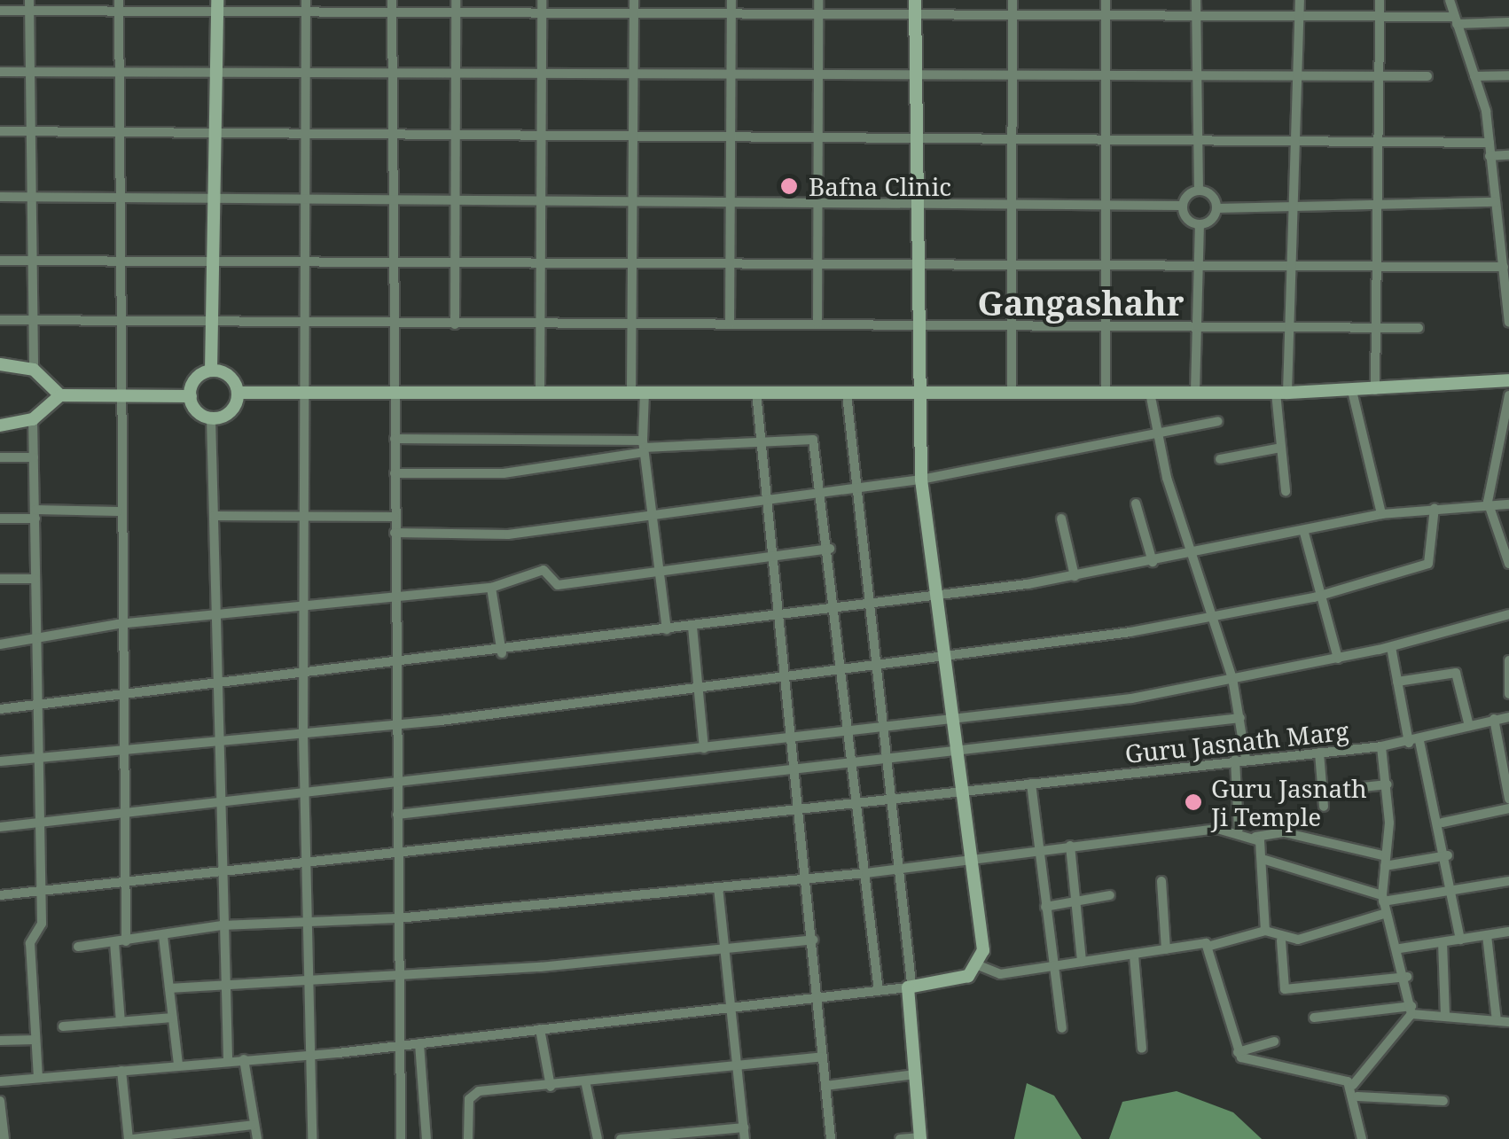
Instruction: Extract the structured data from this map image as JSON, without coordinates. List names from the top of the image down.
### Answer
{
  "streets": {
    "street": ["Guru Jasnath Marg"]
  },
  "districts": ["Gangashahr"],
  "places": ["Bafna Clinic", "Guru Jasnath Ji Temple"]
}
